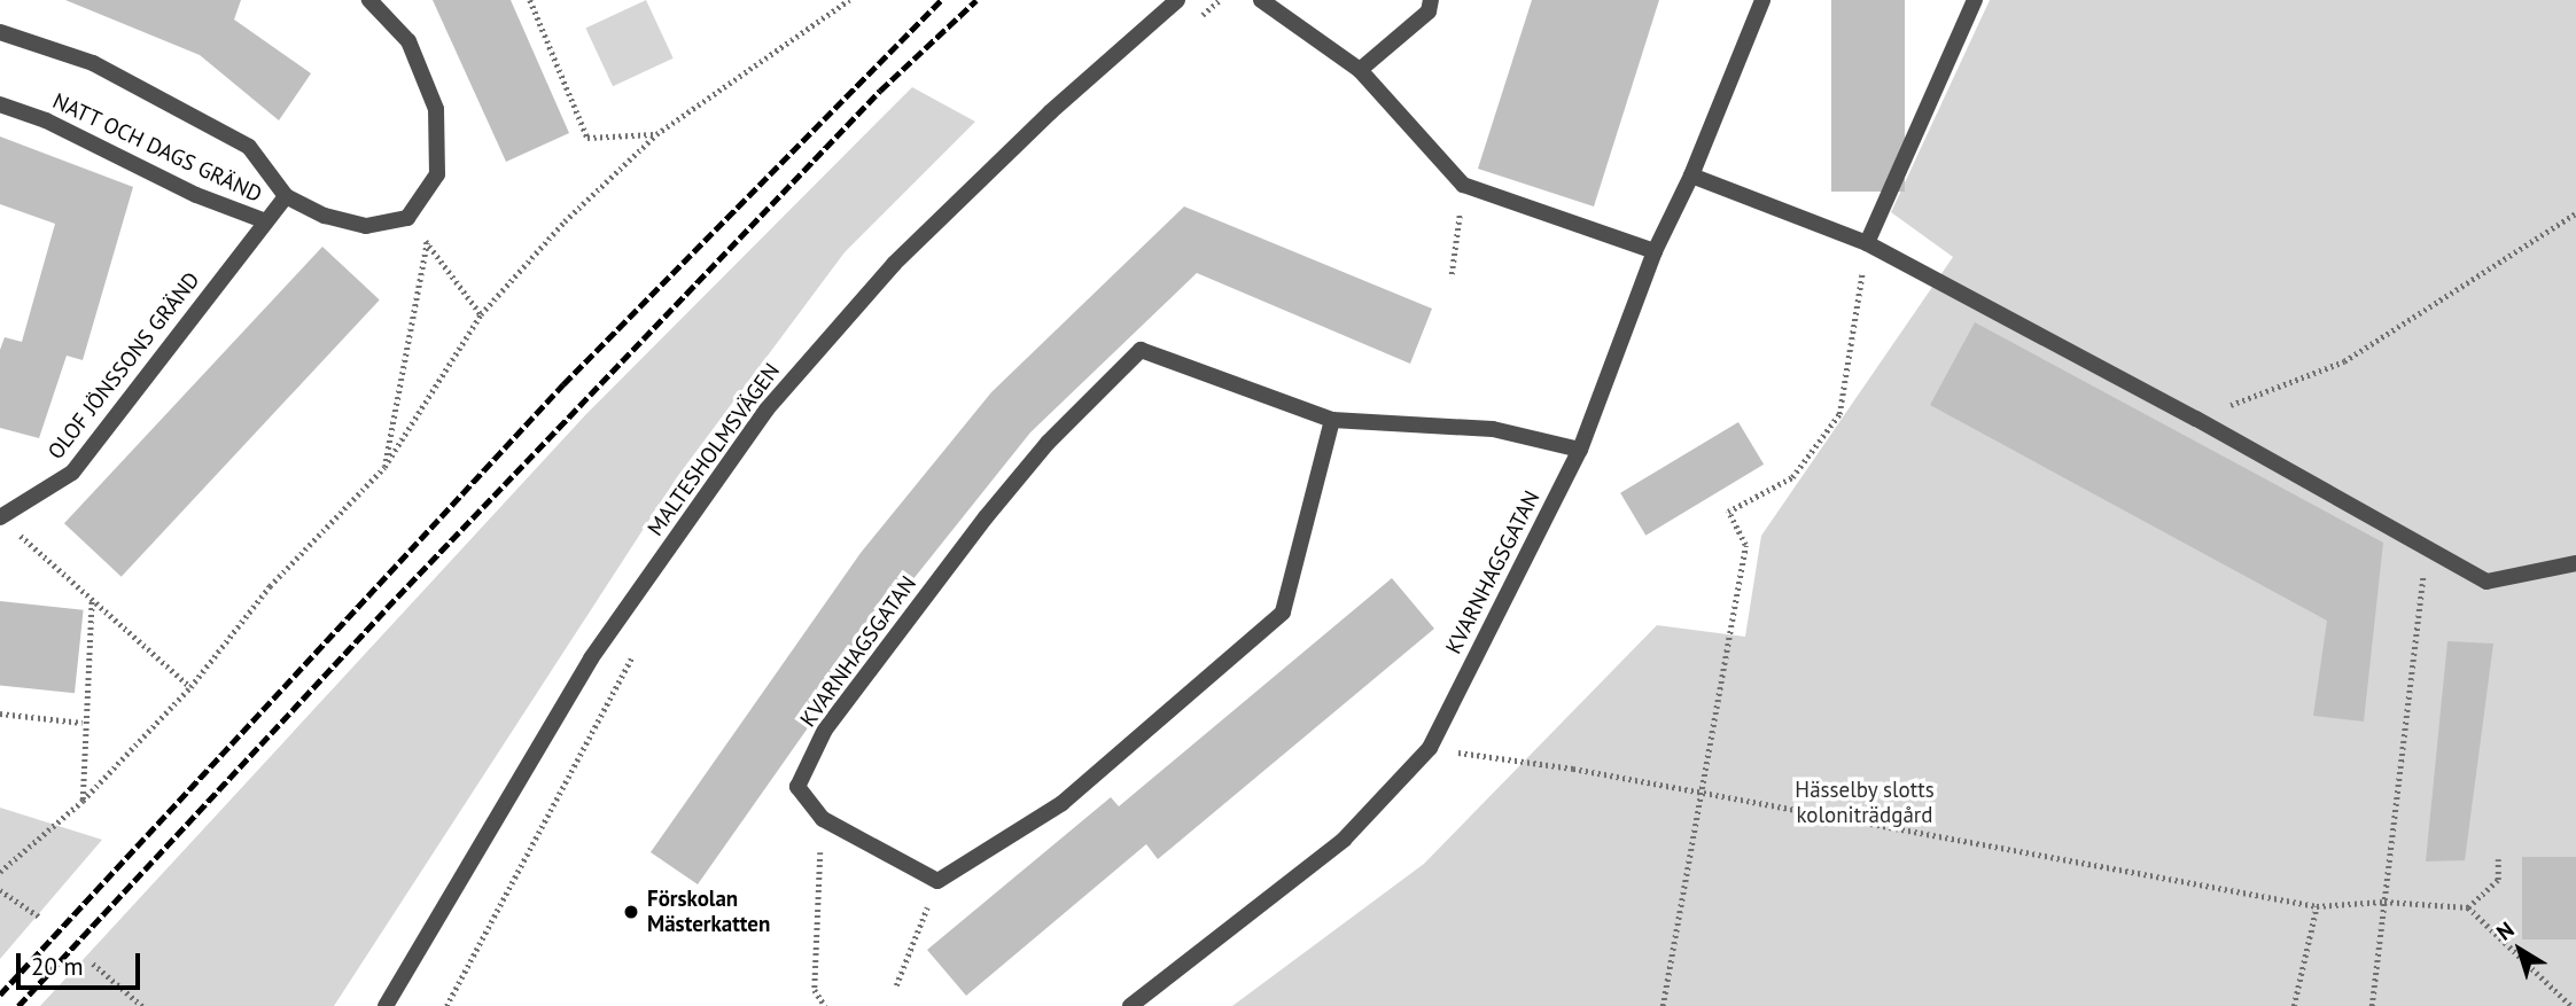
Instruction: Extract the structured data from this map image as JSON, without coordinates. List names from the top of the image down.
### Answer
{
  "streets": {
    "street": [
      "NATT OCH DAGS GRÄND",
      "OLOF JÖNSSONS GRÄND",
      "MALTESHOLMSVÄGEN",
      "KVARNHAGSGATAN"
    ]
  },
  "crossings": [
    ["NATT OCH DAGS GRÄND", "OLOF JÖNSSONS GRÄND"]
  ],
  "parks": ["Hässelby slotts koloniträdgård"],
  "places": ["Förskolan Mästerkatten"],
  "scale_bar": "20 m",
  "north": "top left"
}
